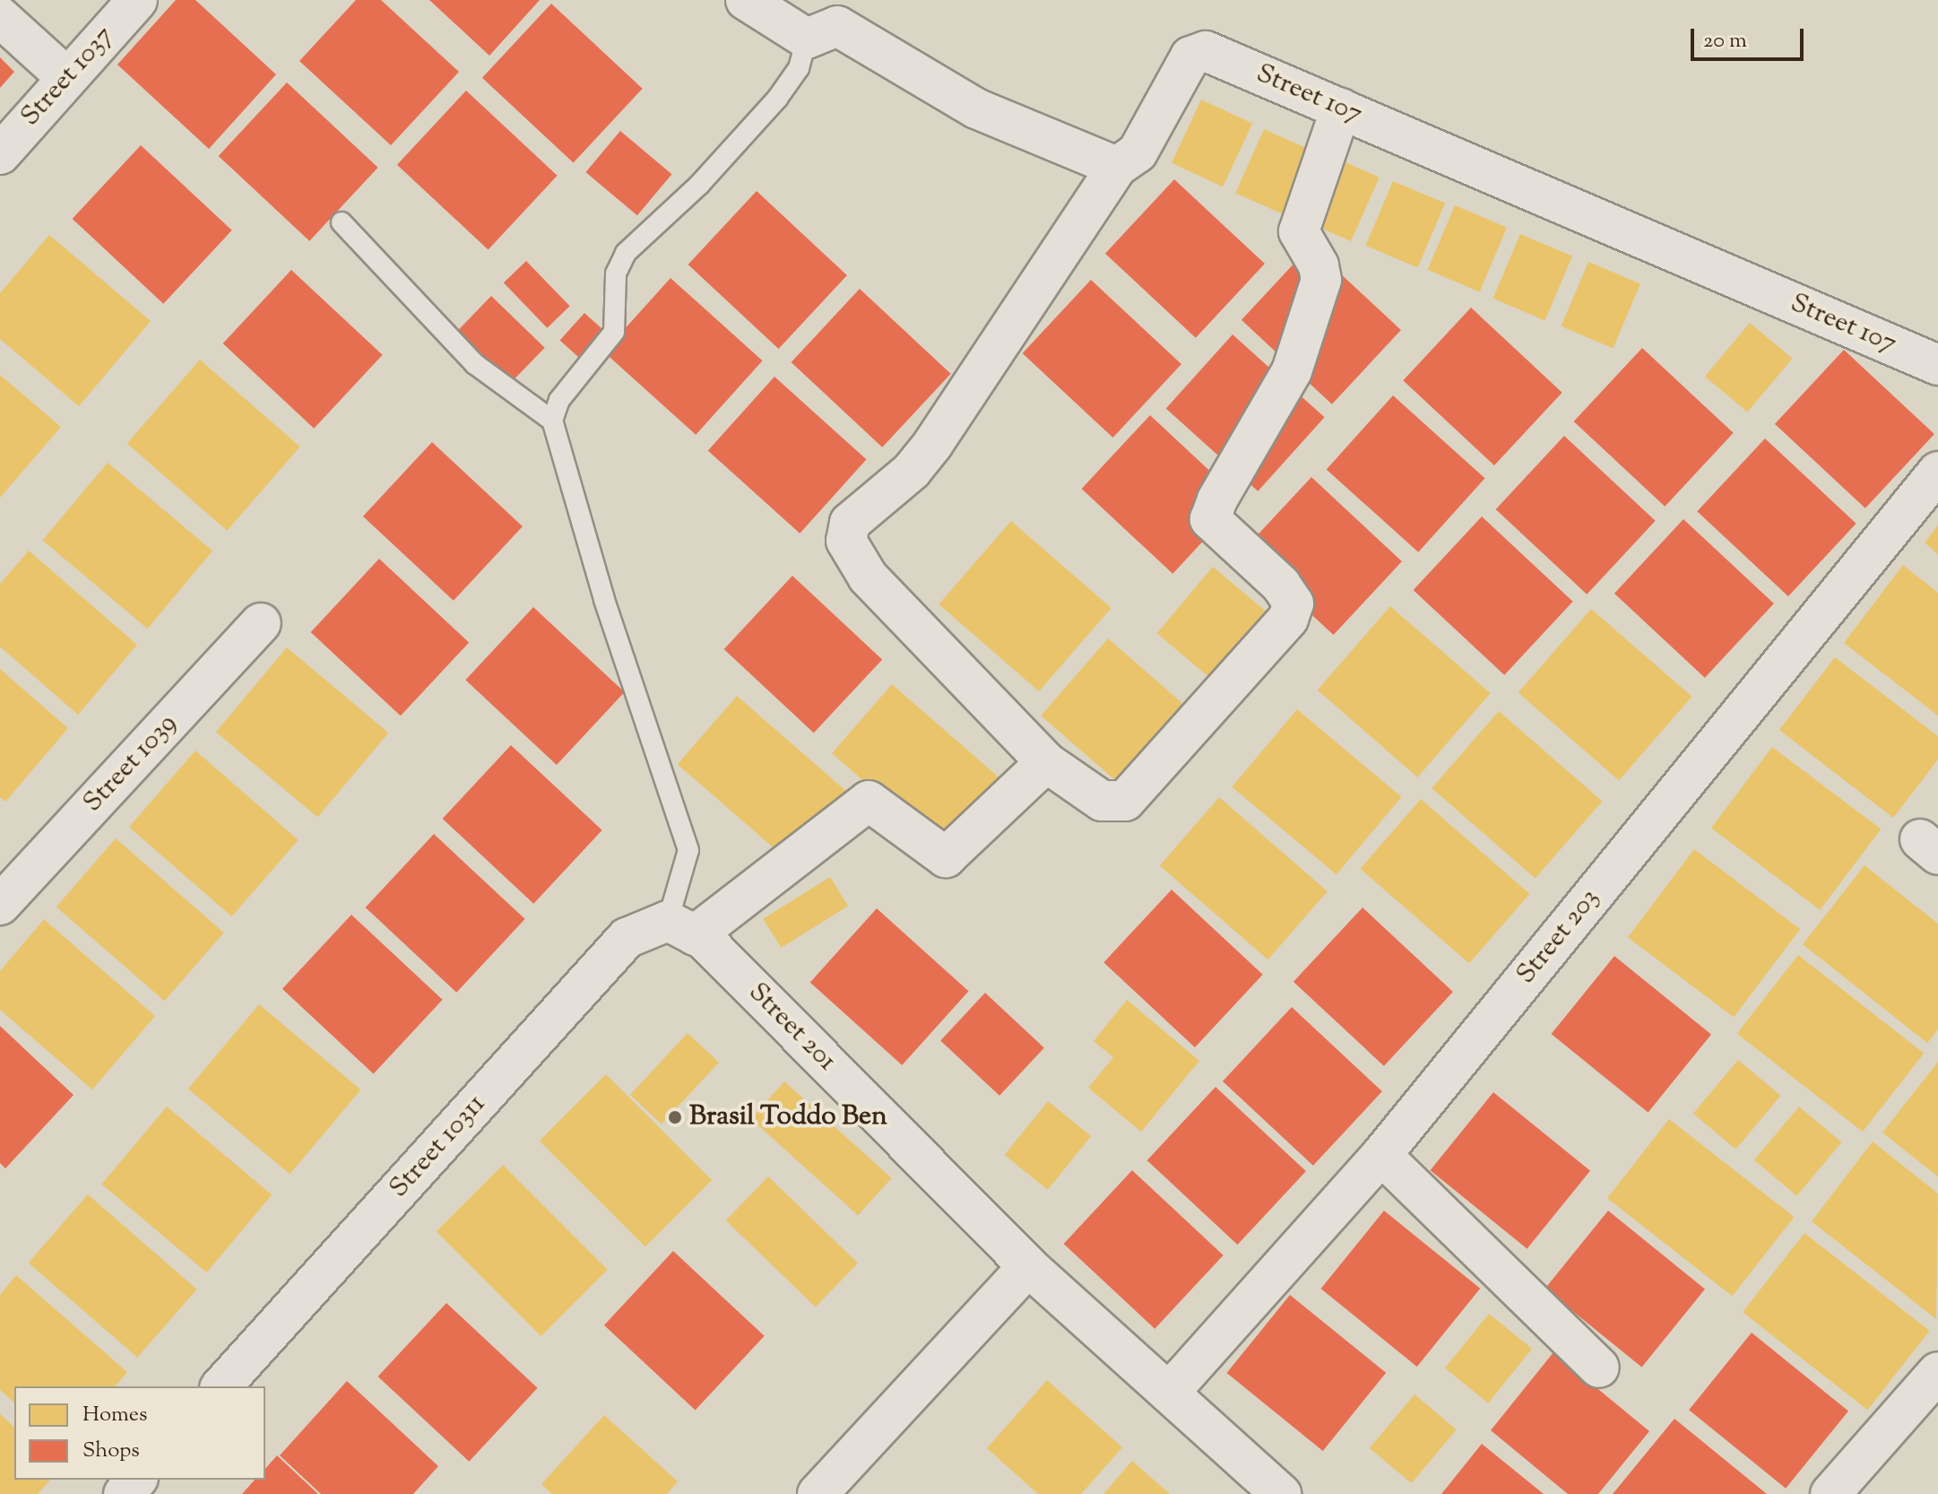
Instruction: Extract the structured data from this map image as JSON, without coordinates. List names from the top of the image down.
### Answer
{
  "streets": {
    "street": [
      "Street 1037",
      "Street 107",
      "Street 1039",
      "Street 203",
      "Street 201",
      "Street 10311"
    ]
  },
  "crossings": [
    ["Street 203", "Street 201"],
    ["Street 201", "Street 10311"]
  ],
  "places": ["Brasil Toddo Ben"],
  "legend": ["Homes", "Shops"],
  "scale_bar": "20 m"
}
